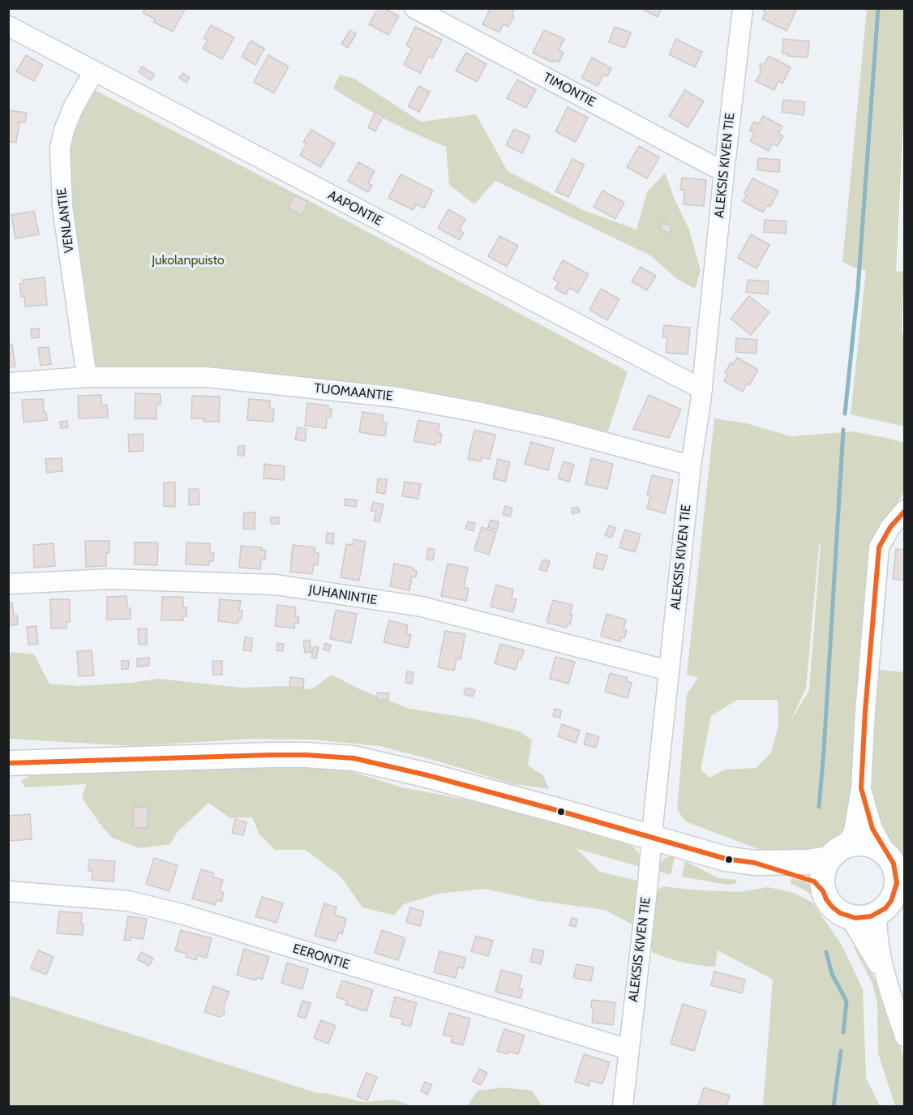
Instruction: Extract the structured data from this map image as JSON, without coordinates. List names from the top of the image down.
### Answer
{
  "streets": {
    "street": [
      "TIMONTIE",
      "ALEKSIS KIVEN TIE",
      "AAPONTIE",
      "VENLANTIE",
      "TUOMAANTIE",
      "JUHANINTIE",
      "EERONTIE"
    ]
  },
  "crossings": [
    ["TIMONTIE", "ALEKSIS KIVEN TIE"],
    ["ALEKSIS KIVEN TIE", "AAPONTIE"],
    ["ALEKSIS KIVEN TIE", "TUOMAANTIE"],
    ["ALEKSIS KIVEN TIE", "JUHANINTIE"],
    ["ALEKSIS KIVEN TIE", "EERONTIE"],
    ["AAPONTIE", "VENLANTIE"],
    ["VENLANTIE", "TUOMAANTIE"]
  ],
  "parks": ["Jukolanpuisto"]
}
